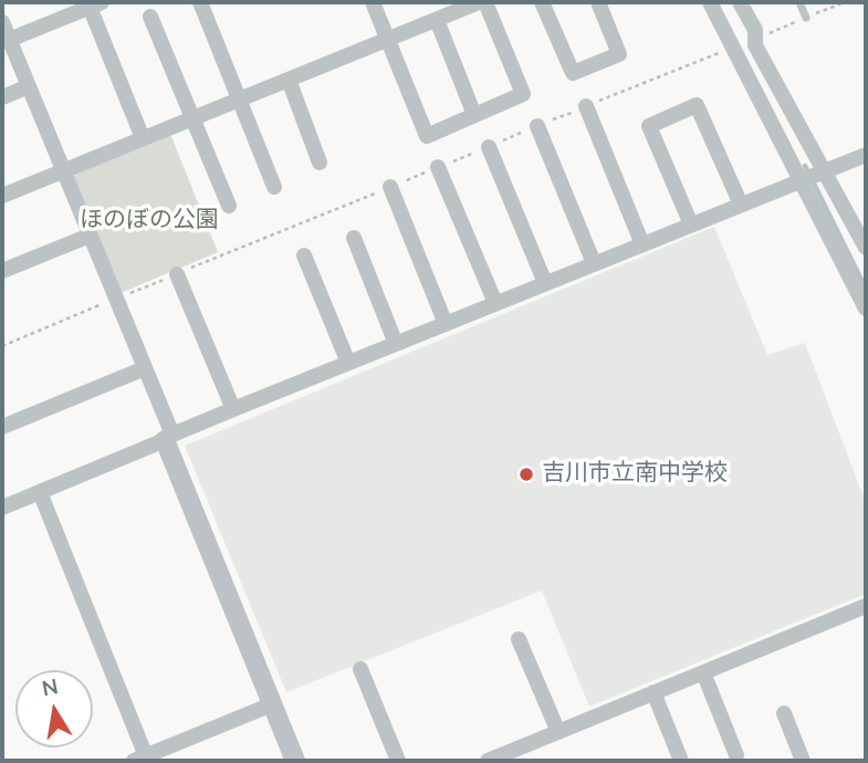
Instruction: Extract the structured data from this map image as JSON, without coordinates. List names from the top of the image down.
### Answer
{
  "parks": ["ほのぼの公園"],
  "places": ["吉川市立南中学校"],
  "north": "top"
}
